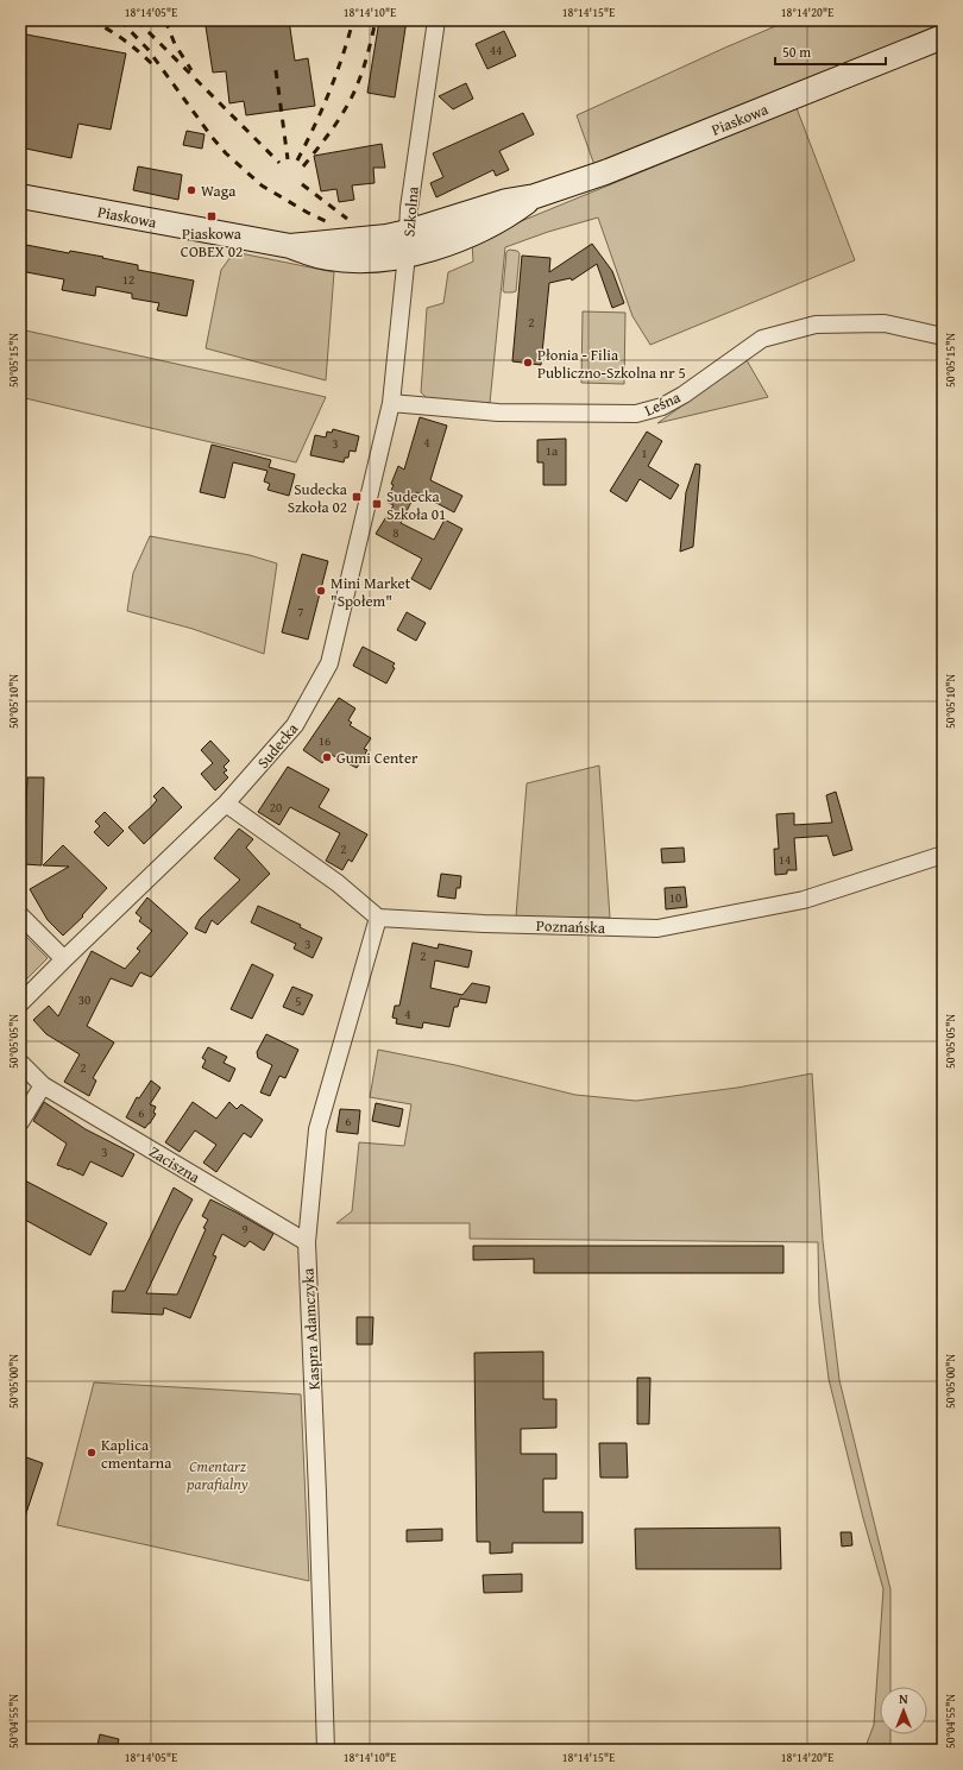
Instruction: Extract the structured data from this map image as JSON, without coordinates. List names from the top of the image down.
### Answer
{
  "streets": {
    "main road": ["Piaskowa"],
    "street": [
      "Szkolna",
      "Leśna",
      "Sudecka",
      "Poznańska",
      "Zaciszna",
      "Kaspra Adamczyka"
    ]
  },
  "crossings": [
    ["Piaskowa", "Szkolna"],
    ["Szkolna", "Leśna"],
    ["Szkolna", "Sudecka"],
    ["Leśna", "Sudecka"],
    ["Poznańska", "Kaspra Adamczyka"],
    ["Zaciszna", "Kaspra Adamczyka"]
  ],
  "parks": ["Cmentarz parafialny"],
  "places": {
    "other": [
      "Waga",
      "Płonia - Filia Publiczno-Szkolna nr 5",
      "Mini Market \"Społem\"",
      "Gumi Center",
      "Kaplica cmentarna"
    ],
    "transit": ["Piaskowa COBEX 02", "Sudecka Szkoła 02", "Sudecka Szkoła 01"]
  },
  "house_numbers": [
    "44",
    "12",
    "2",
    "4",
    "3",
    "1a",
    "1",
    "8",
    "7",
    "16",
    "20",
    "2",
    "14",
    "10",
    "3",
    "2",
    "30",
    "5",
    "4",
    "2",
    "6",
    "6",
    "3",
    "9"
  ],
  "scale_bar": "50 m",
  "north": "top",
  "coordinates": [
    "18°14'05\"E",
    "18°14'10\"E",
    "18°14'15\"E",
    "18°14'20\"E",
    "50°05'15\"N",
    "50°05'10\"N",
    "50°05'05\"N",
    "50°05'00\"N",
    "50°04'55\"N"
  ]
}
